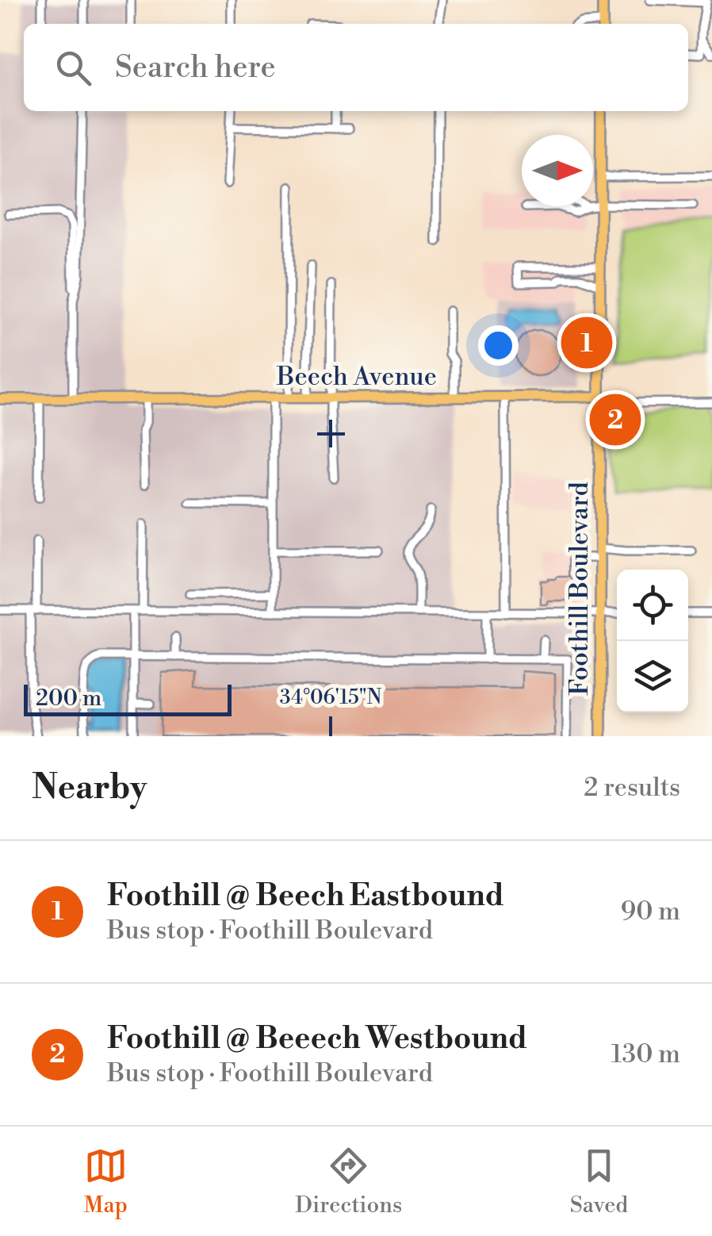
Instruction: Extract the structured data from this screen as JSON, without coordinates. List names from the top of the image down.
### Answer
{
  "streets": {
    "main road": ["Beech Avenue", "Foothill Boulevard"]
  },
  "crossings": [
    ["Beech Avenue", "Foothill Boulevard"]
  ],
  "scale_bar": "200 m",
  "north": "right",
  "page": {
    "search": "Search here",
    "pins": ["1", "2"],
    "scale": "200 m",
    "heading": ["Nearby", "2 results"],
    "list": [
      {
        "mark": "1",
        "name": "Foothill @ Beech Eastbound",
        "note": "Bus stop · Foothill Boulevard",
        "value": "90 m"
      },
      {
        "mark": "2",
        "name": "Foothill @ Beeech Westbound",
        "note": "Bus stop · Foothill Boulevard",
        "value": "130 m"
      }
    ],
    "nav": ["Map", "Directions", "Saved"]
  },
  "coordinates": ["34°06'15\"N"]
}
